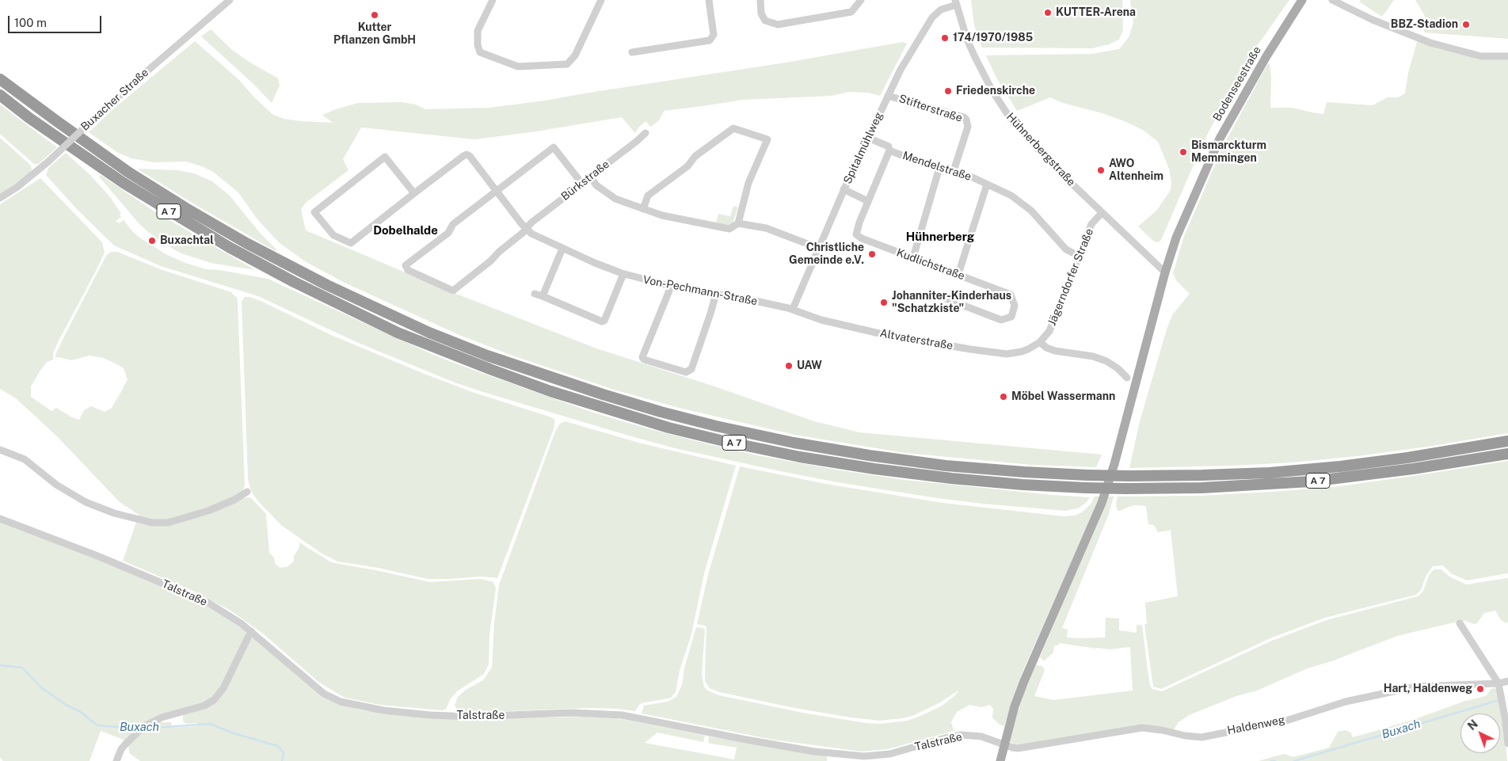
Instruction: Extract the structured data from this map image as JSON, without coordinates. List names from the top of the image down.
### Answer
{
  "streets": {
    "highway": ["A 7"],
    "main road": ["Bodenseestraße"],
    "street": [
      "Buxacher Straße",
      "Stifterstraße",
      "Spitalmühlweg",
      "Hühnerbergstraße",
      "Mendelstraße",
      "Bürkstraße",
      "Kudlichstraße",
      "Jägerndorfer Straße",
      "Von-Pechmann-Straße",
      "Altvaterstraße",
      "Talstraße",
      "Haldenweg"
    ]
  },
  "crossings": [
    ["Bodenseestraße", "Hühnerbergstraße"],
    ["Bodenseestraße", "Talstraße"],
    ["Bodenseestraße", "Haldenweg"],
    ["Stifterstraße", "Spitalmühlweg"],
    ["Stifterstraße", "Mendelstraße"],
    ["Spitalmühlweg", "Hühnerbergstraße"],
    ["Spitalmühlweg", "Mendelstraße"],
    ["Spitalmühlweg", "Von-Pechmann-Straße"],
    ["Spitalmühlweg", "Altvaterstraße"],
    ["Hühnerbergstraße", "Jägerndorfer Straße"],
    ["Mendelstraße", "Jägerndorfer Straße"],
    ["Bürkstraße", "Von-Pechmann-Straße"],
    ["Jägerndorfer Straße", "Altvaterstraße"],
    ["Von-Pechmann-Straße", "Altvaterstraße"],
    ["Talstraße", "Haldenweg"]
  ],
  "districts": ["Dobelhalde", "Hühnerberg"],
  "water": ["Buxach"],
  "places": [
    "KUTTER-Arena",
    "Kutter Pflanzen GmbH",
    "BBZ-Stadion",
    "174/1970/1985",
    "Friedenskirche",
    "Bismarckturm Memmingen",
    "AWO Altenheim",
    "Buxachtal",
    "Christliche Gemeinde e.V.",
    "Johanniter-Kinderhaus \"Schatzkiste\"",
    "UAW",
    "Möbel Wassermann",
    "Hart, Haldenweg"
  ],
  "scale_bar": "100 m",
  "north": "top left"
}
